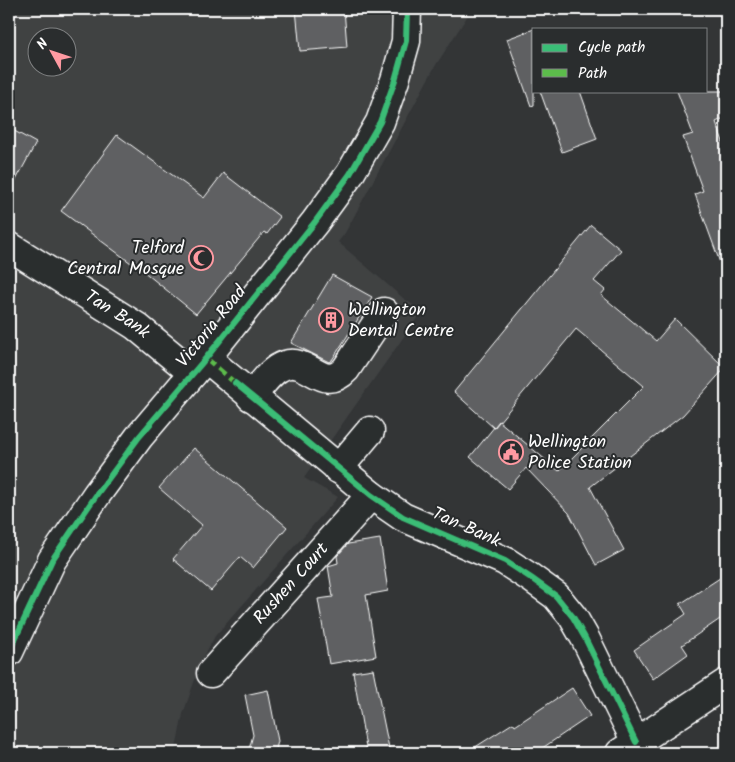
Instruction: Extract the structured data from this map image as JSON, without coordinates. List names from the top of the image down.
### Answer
{
  "streets": {
    "street": ["Tan Bank", "Victoria Road", "Rushen Court"]
  },
  "crossings": [
    ["Tan Bank", "Victoria Road"],
    ["Tan Bank", "Rushen Court"]
  ],
  "places": {
    "mosque": ["Telford Central Mosque"],
    "building": ["Wellington Dental Centre"],
    "public building": ["Wellington Police Station"]
  },
  "legend": ["Cycle path", "Path"],
  "north": "top left"
}
